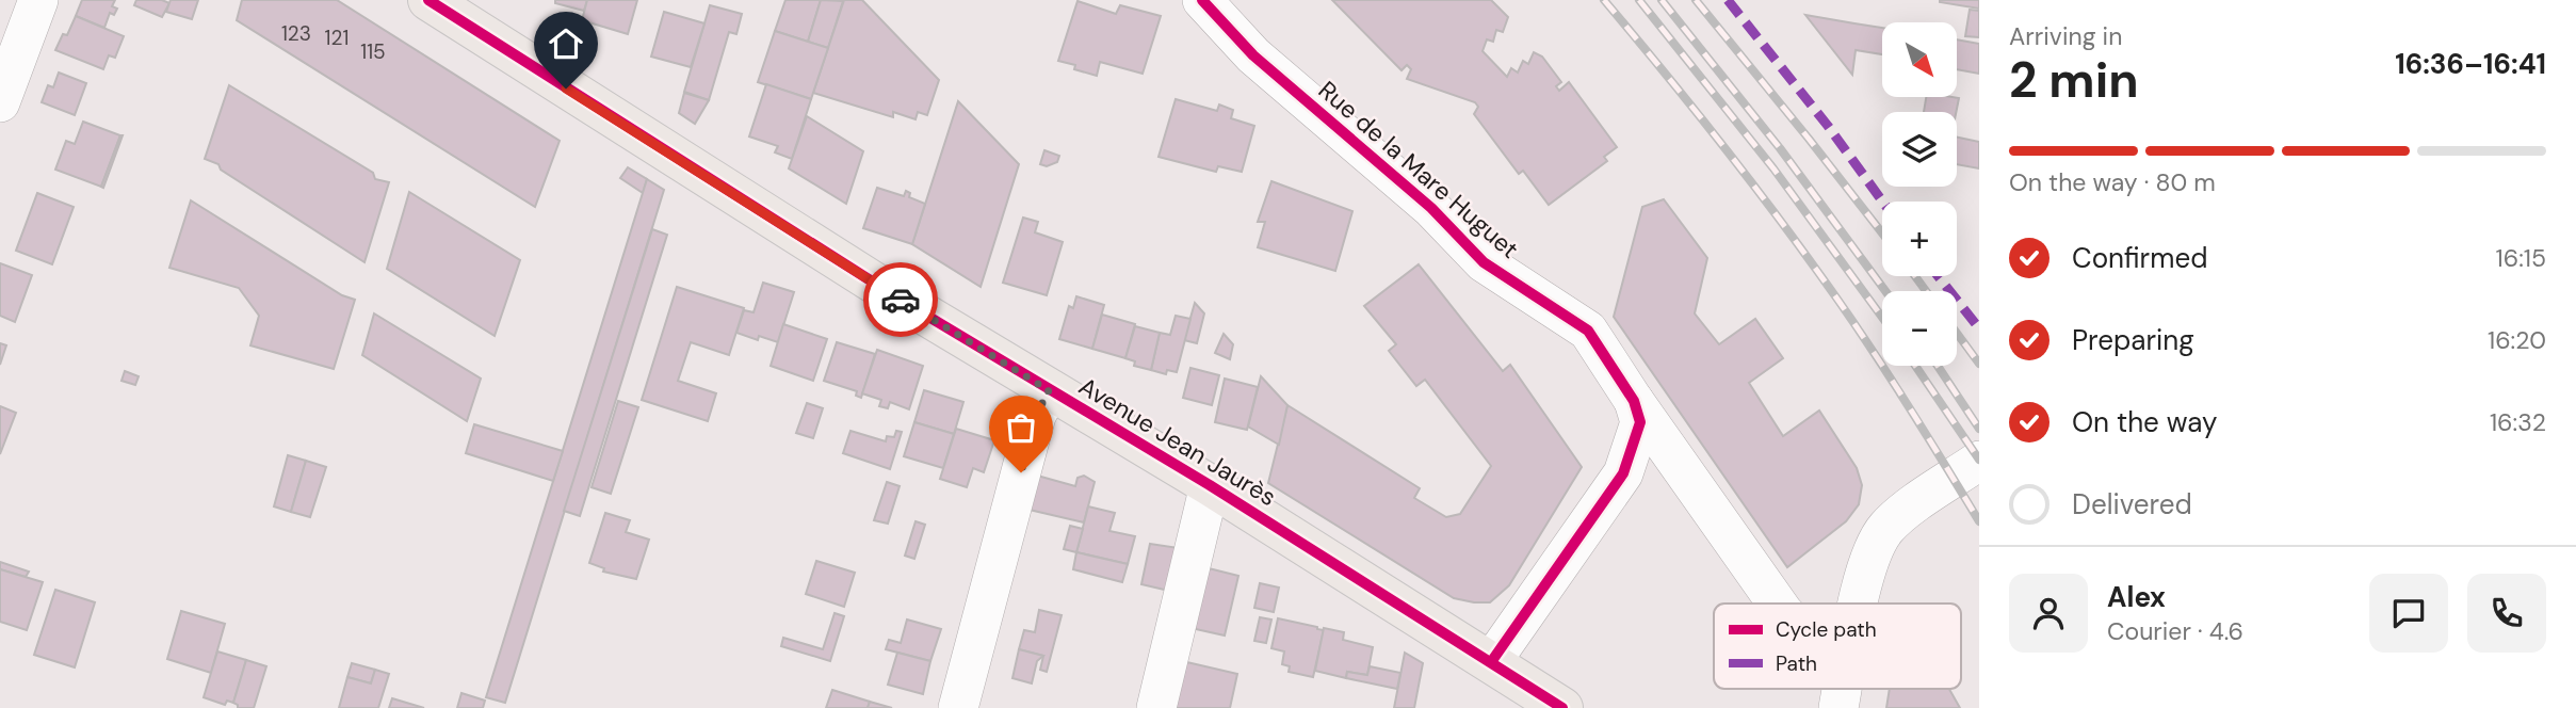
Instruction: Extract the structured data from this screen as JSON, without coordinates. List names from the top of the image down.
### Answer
{
  "streets": {
    "main road": ["Avenue Jean Jaurès"],
    "street": ["Rue de la Mare Huguet"]
  },
  "house_numbers": ["123", "121", "115"],
  "legend": ["Cycle path", "Path"],
  "north": "bottom right",
  "page": {
    "heading": ["2 min", "Arriving in", "16:36–16:41"],
    "panel": ["Alex", "Courier · 4.6"],
    "map_buttons": ["+", "−"],
    "bar": "On the way · 80 m",
    "list": [
      ["Confirmed", "16:15"],
      ["Preparing", "16:20"],
      ["On the way", "16:32"],
      "Delivered"
    ]
  }
}
